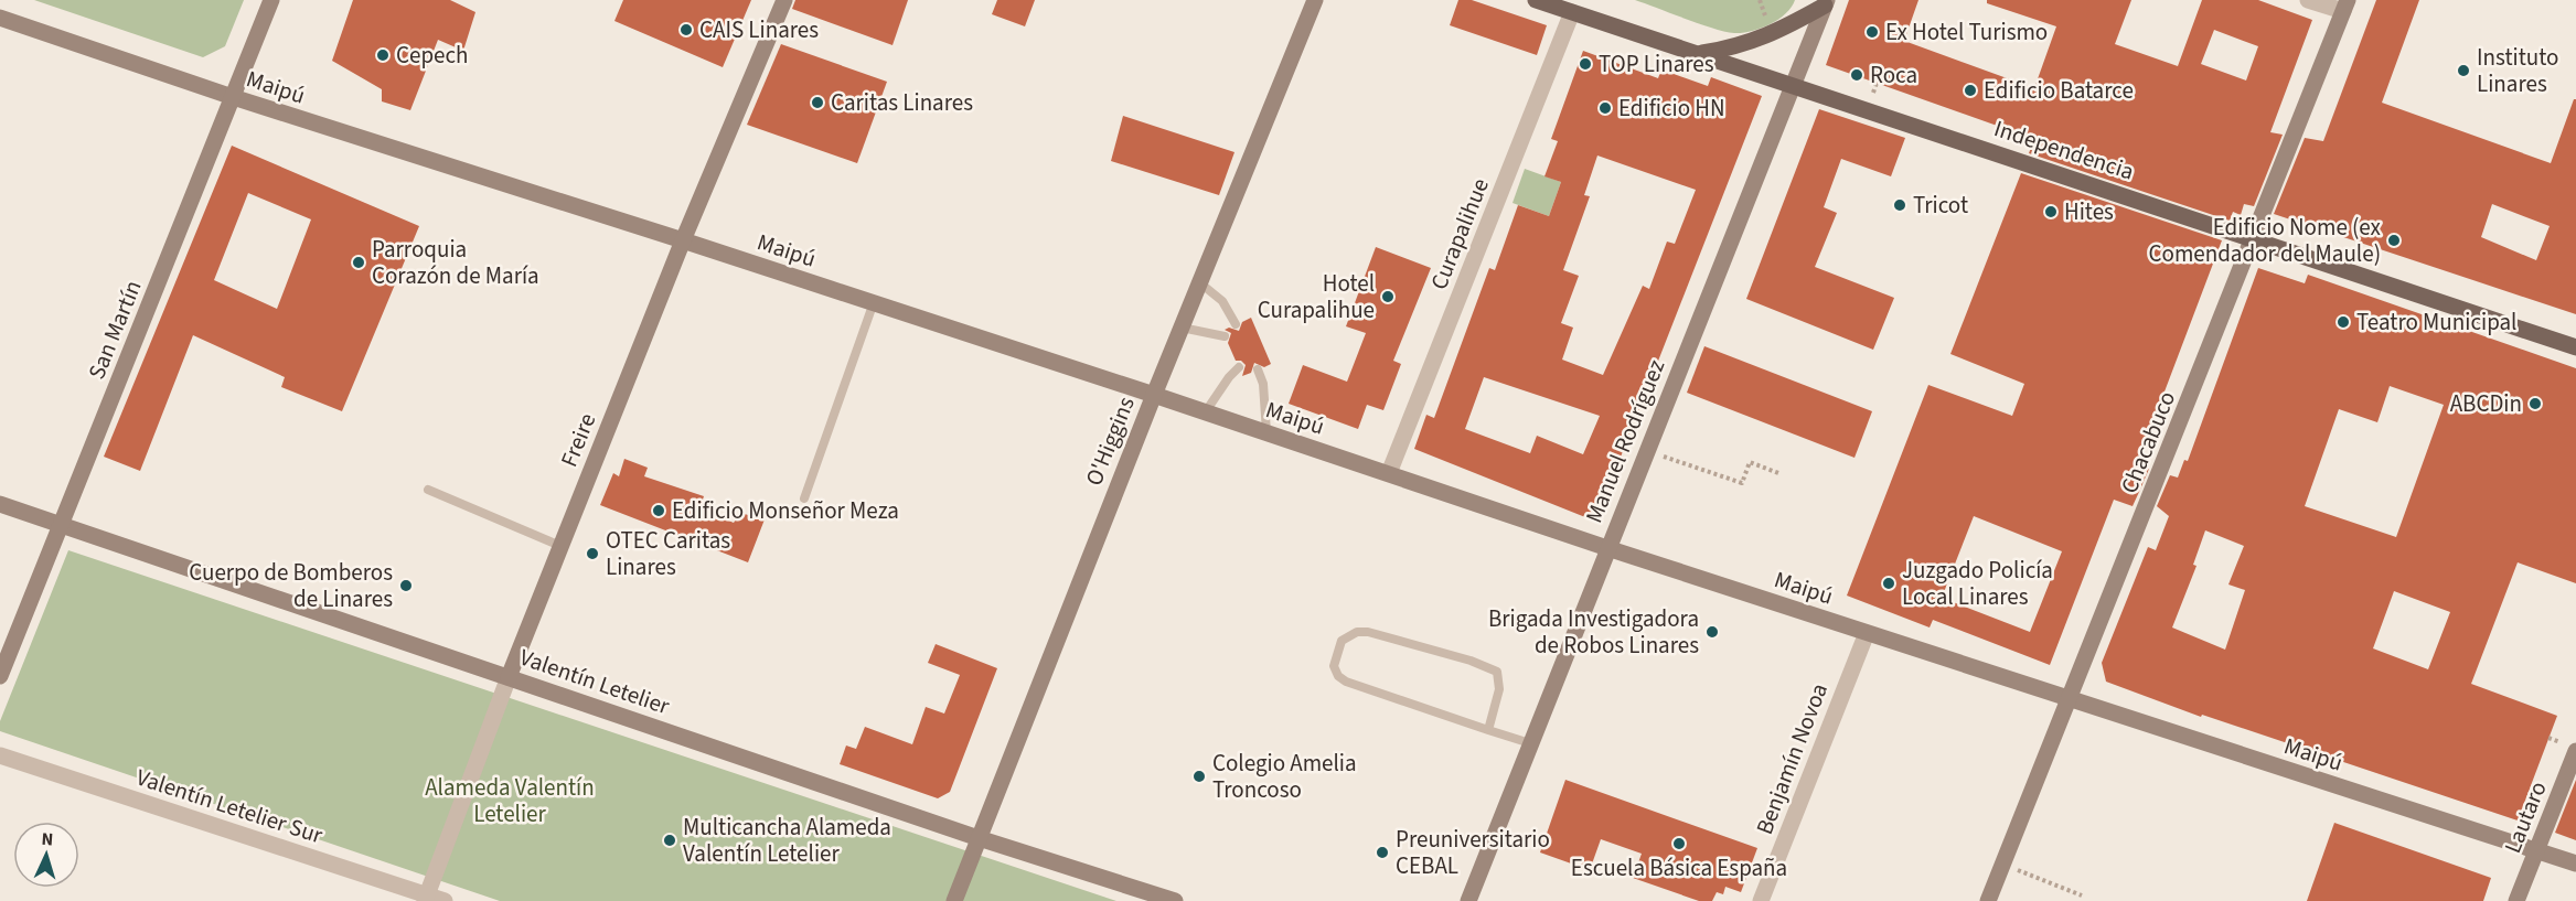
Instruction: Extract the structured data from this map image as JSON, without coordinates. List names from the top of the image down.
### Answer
{
  "streets": {
    "main road": [
      "Maipú",
      "Independencia",
      "San Martín",
      "Freire",
      "O'Higgins",
      "Manuel Rodríguez",
      "Chacabuco",
      "Valentín Letelier",
      "Lautaro"
    ],
    "street": ["Curapalihue", "Benjamín Novoa", "Valentín Letelier Sur"]
  },
  "crossings": [
    ["Maipú", "Curapalihue"],
    ["Maipú", "San Martín"],
    ["Maipú", "Freire"],
    ["Maipú", "O'Higgins"],
    ["Maipú", "Manuel Rodríguez"],
    ["Maipú", "Chacabuco"],
    ["Maipú", "Benjamín Novoa"],
    ["Maipú", "Lautaro"],
    ["Independencia", "Curapalihue"],
    ["Independencia", "Manuel Rodríguez"],
    ["Independencia", "Chacabuco"],
    ["San Martín", "Valentín Letelier"],
    ["Freire", "Valentín Letelier"],
    ["Freire", "Valentín Letelier Sur"],
    ["O'Higgins", "Valentín Letelier"]
  ],
  "parks": ["Alameda Valentín Letelier"],
  "places": [
    "CAIS Linares",
    "Ex Hotel Turismo",
    "Cepech",
    "TOP Linares",
    "Instituto Linares",
    "Roca",
    "Edificio Batarce",
    "Caritas Linares",
    "Edificio HN",
    "Tricot",
    "Hites",
    "Edificio Nome (ex Comendador del Maule)",
    "Parroquia Corazón de María",
    "Hotel Curapalihue",
    "Teatro Municipal",
    "ABCDin",
    "Edificio Monseñor Meza",
    "OTEC Caritas Linares",
    "Juzgado Policía Local Linares",
    "Cuerpo de Bomberos de Linares",
    "Brigada Investigadora de Robos Linares",
    "Colegio Amelia Troncoso",
    "Multicancha Alameda Valentín Letelier",
    "Escuela Básica España",
    "Preuniversitario CEBAL"
  ],
  "north": "top"
}
